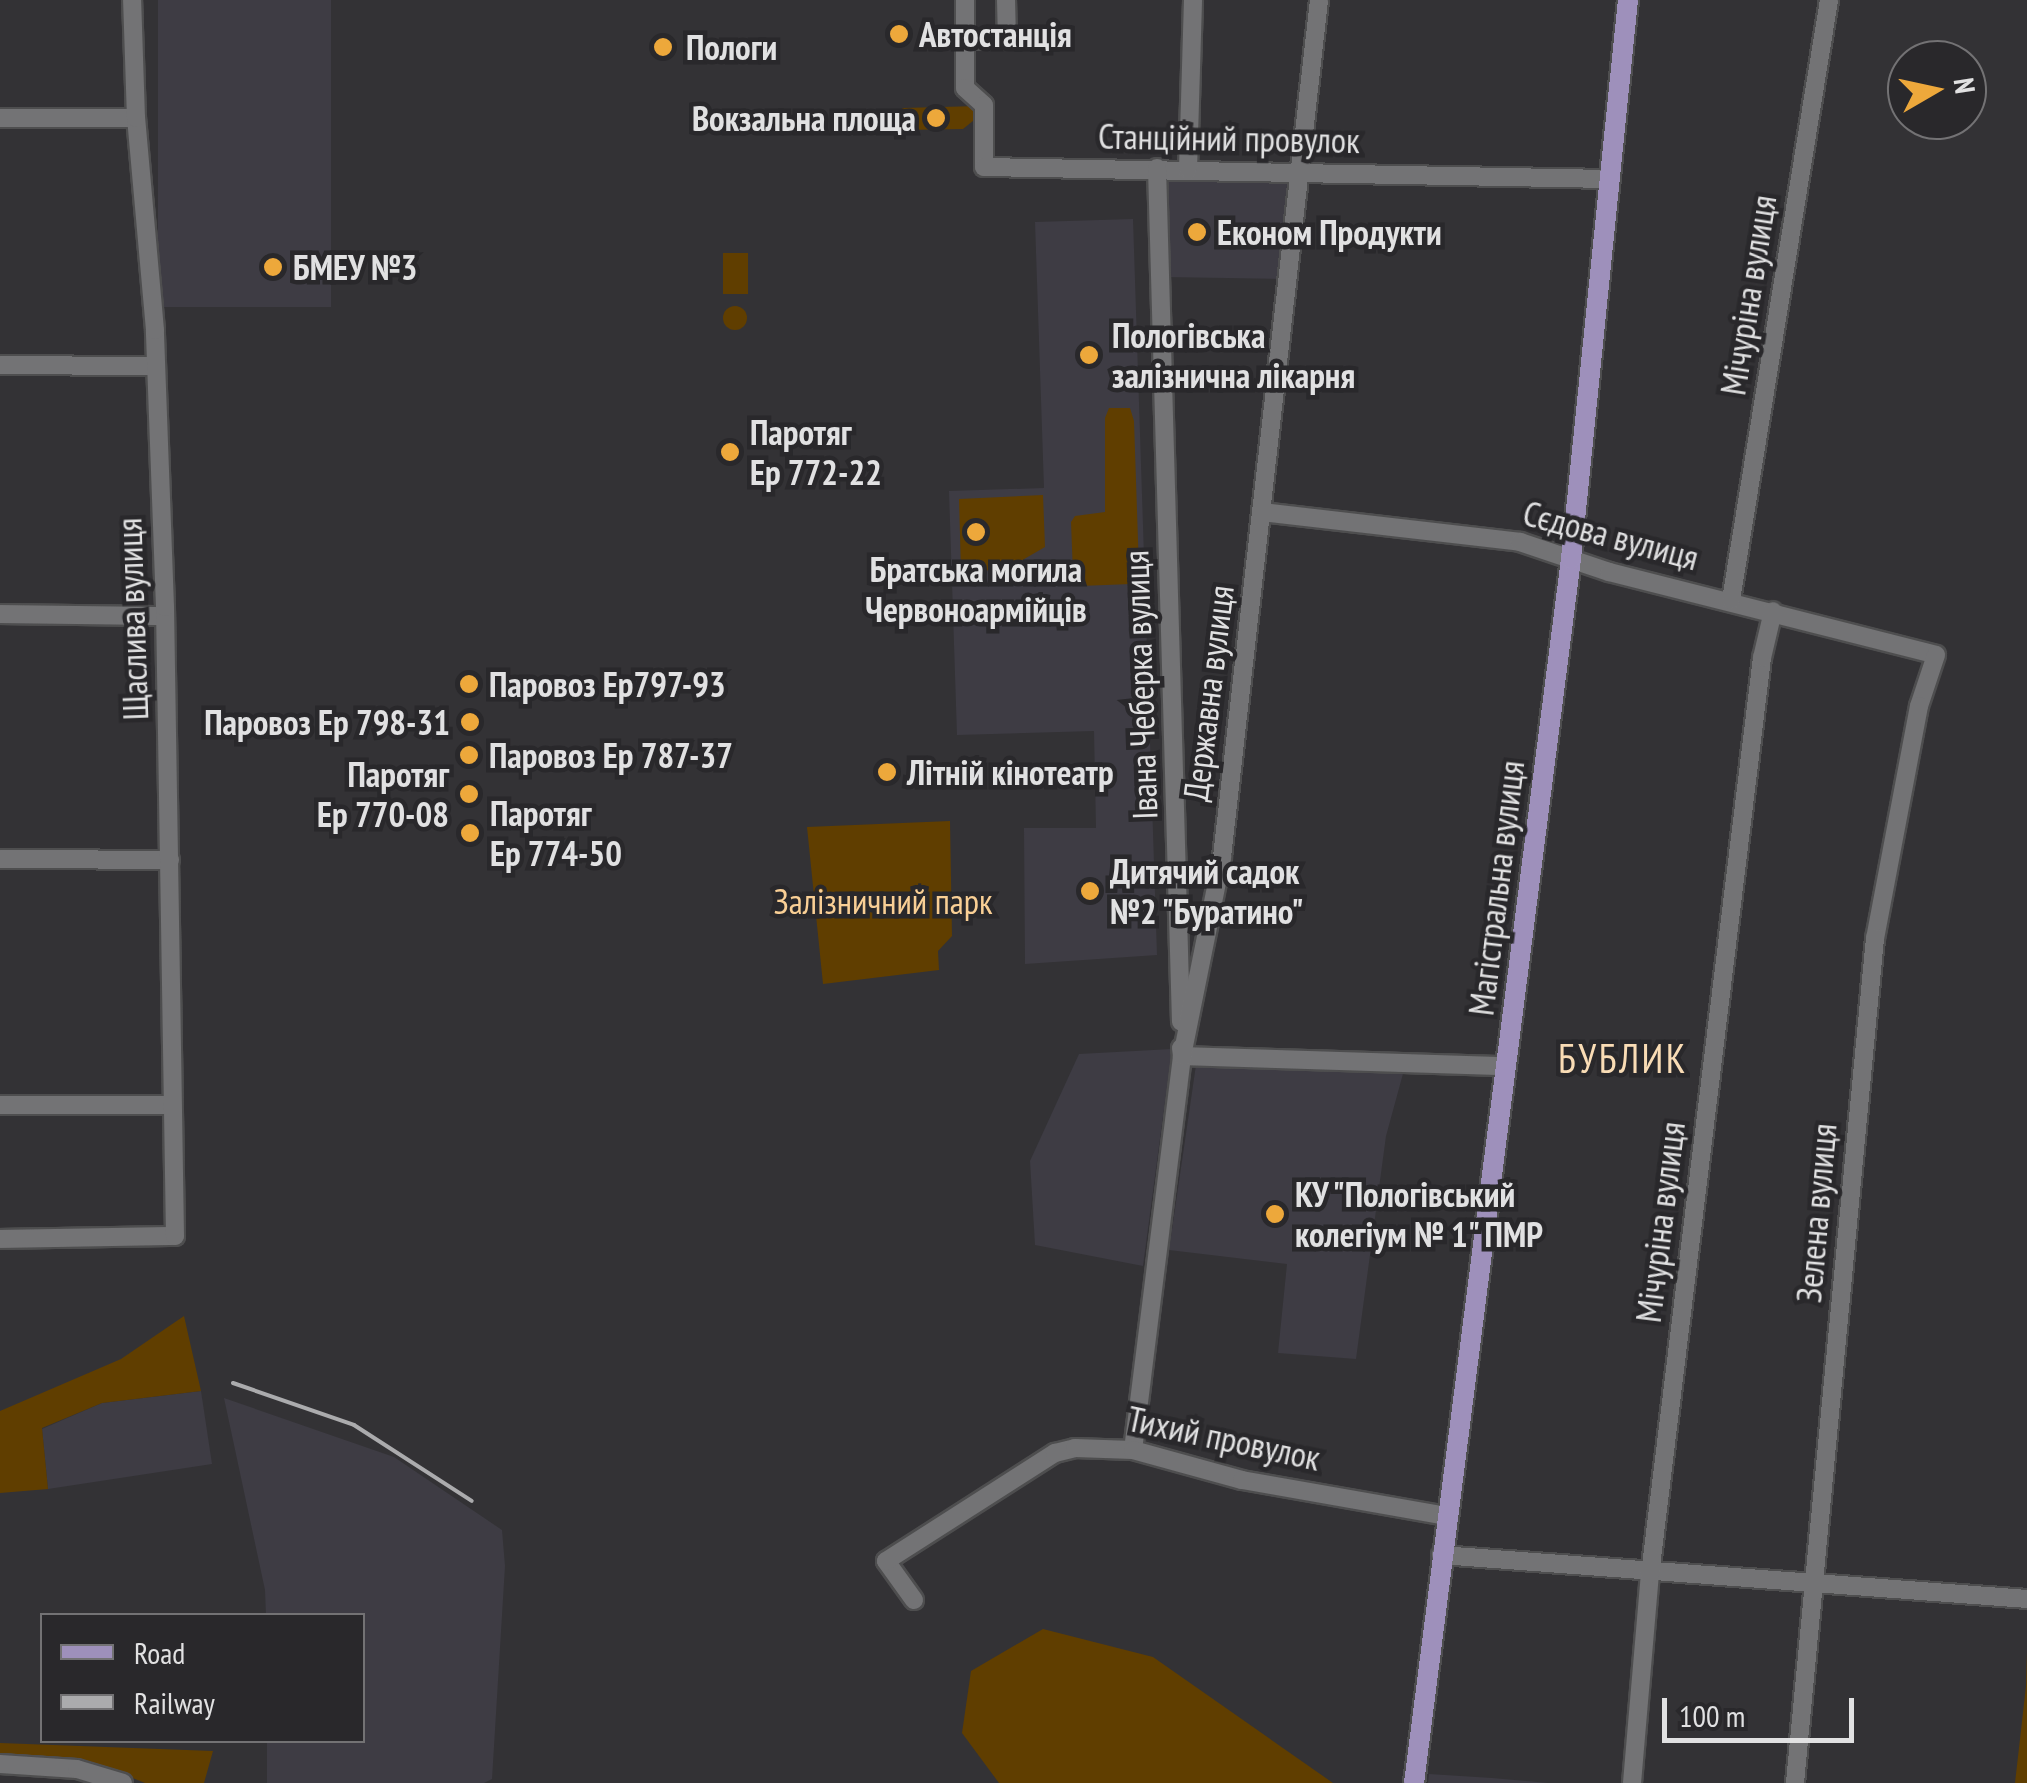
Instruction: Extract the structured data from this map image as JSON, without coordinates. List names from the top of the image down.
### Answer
{
  "streets": {
    "main road": ["Магістральна вулиця"],
    "street": [
      "Станційний провулок",
      "Мічуріна вулиця",
      "Сєдова вулиця",
      "Щаслива вулиця",
      "Івана Чеберка вулиця",
      "Державна вулиця",
      "Зелена вулиця",
      "Тихий провулок"
    ]
  },
  "crossings": [
    ["Станційний провулок", "Івана Чеберка вулиця"],
    ["Станційний провулок", "Державна вулиця"],
    ["Станційний провулок", "Магістральна вулиця"],
    ["Мічуріна вулиця", "Сєдова вулиця"],
    ["Сєдова вулиця", "Державна вулиця"],
    ["Сєдова вулиця", "Магістральна вулиця"],
    ["Сєдова вулиця", "Зелена вулиця"],
    ["Івана Чеберка вулиця", "Державна вулиця"],
    ["Державна вулиця", "Тихий провулок"],
    ["Магістральна вулиця", "Тихий провулок"]
  ],
  "districts": ["БУБЛИК"],
  "parks": ["Залізничний парк"],
  "places": [
    "Автостанція",
    "Пологи",
    "Вокзальна площа",
    "Економ Продукти",
    "БМЕУ №3",
    "Пологівська залізнична лікарня",
    "Паротяг Ер 772-22",
    "Братська могила Червоноармійців",
    "Паровоз Ер797-93",
    "Паровоз Ер 798-31",
    "Паровоз Ер 787-37",
    "Літній кінотеатр",
    "Паротяг Ер 770-08",
    "Паротяг Ер 774-50",
    "Дитячий садок №2 \"Буратино\"",
    "КУ \"Пологівський колегіум № 1\" ПМР"
  ],
  "legend": ["Road", "Railway"],
  "scale_bar": "100 m",
  "north": "right"
}
